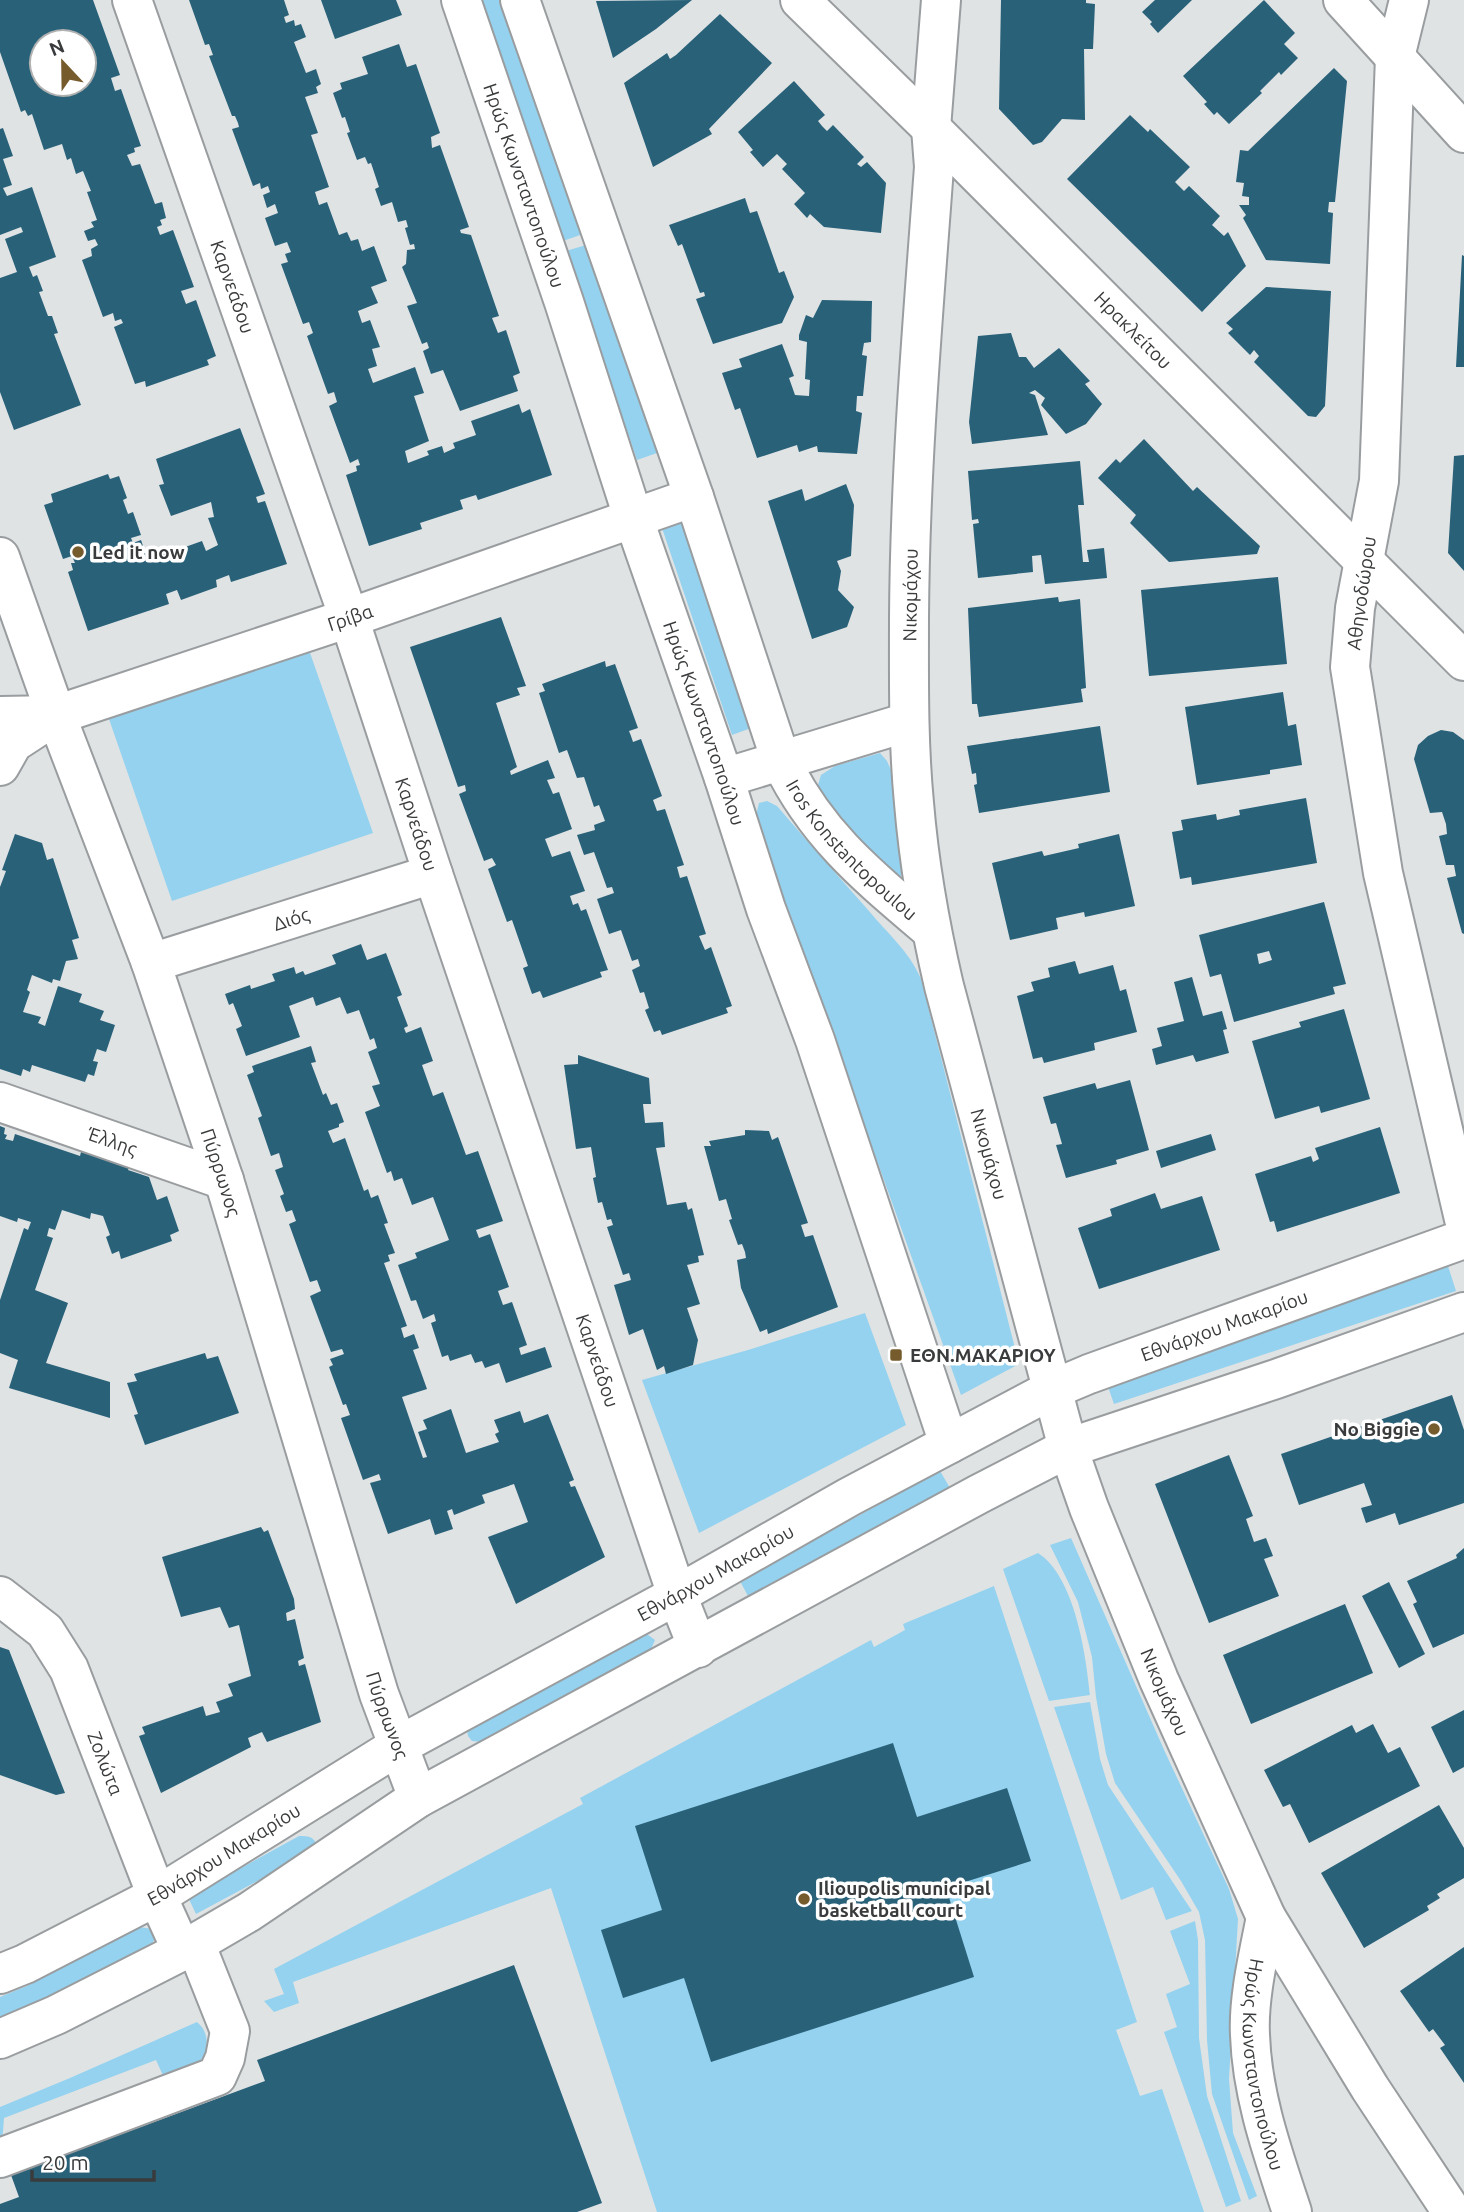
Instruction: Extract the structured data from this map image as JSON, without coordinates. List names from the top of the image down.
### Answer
{
  "streets": {
    "street": [
      "Ηρώς Κωνσταντοπούλου",
      "Καρνεάδου",
      "Ηρακλείτου",
      "Αθηνοδώρου",
      "Νικομάχου",
      "Γρίβα",
      "Iros Konstantopoulou",
      "Διός",
      "Έλλης",
      "Πύρρωνος",
      "Εθνάρχου Μακαρίου",
      "Ζολώτα"
    ]
  },
  "crossings": [
    ["Ηρώς Κωνσταντοπούλου", "Νικομάχου"],
    ["Ηρώς Κωνσταντοπούλου", "Γρίβα"],
    ["Ηρώς Κωνσταντοπούλου", "Εθνάρχου Μακαρίου"],
    ["Καρνεάδου", "Γρίβα"],
    ["Καρνεάδου", "Διός"],
    ["Καρνεάδου", "Εθνάρχου Μακαρίου"],
    ["Ηρακλείτου", "Αθηνοδώρου"],
    ["Ηρακλείτου", "Νικομάχου"],
    ["Νικομάχου", "Iros Konstantopoulou"],
    ["Νικομάχου", "Εθνάρχου Μακαρίου"],
    ["Γρίβα", "Πύρρωνος"],
    ["Διός", "Πύρρωνος"],
    ["Έλλης", "Πύρρωνος"],
    ["Πύρρωνος", "Εθνάρχου Μακαρίου"],
    ["Εθνάρχου Μακαρίου", "Ζολώτα"]
  ],
  "places": {
    "other": ["Led it now", "Νο Biggie", "Ilioupolis municipal basketball court"],
    "transit": ["ΕΘΝ.ΜΑΚΑΡΙΟΥ"]
  },
  "scale_bar": "20 m",
  "north": "top"
}
